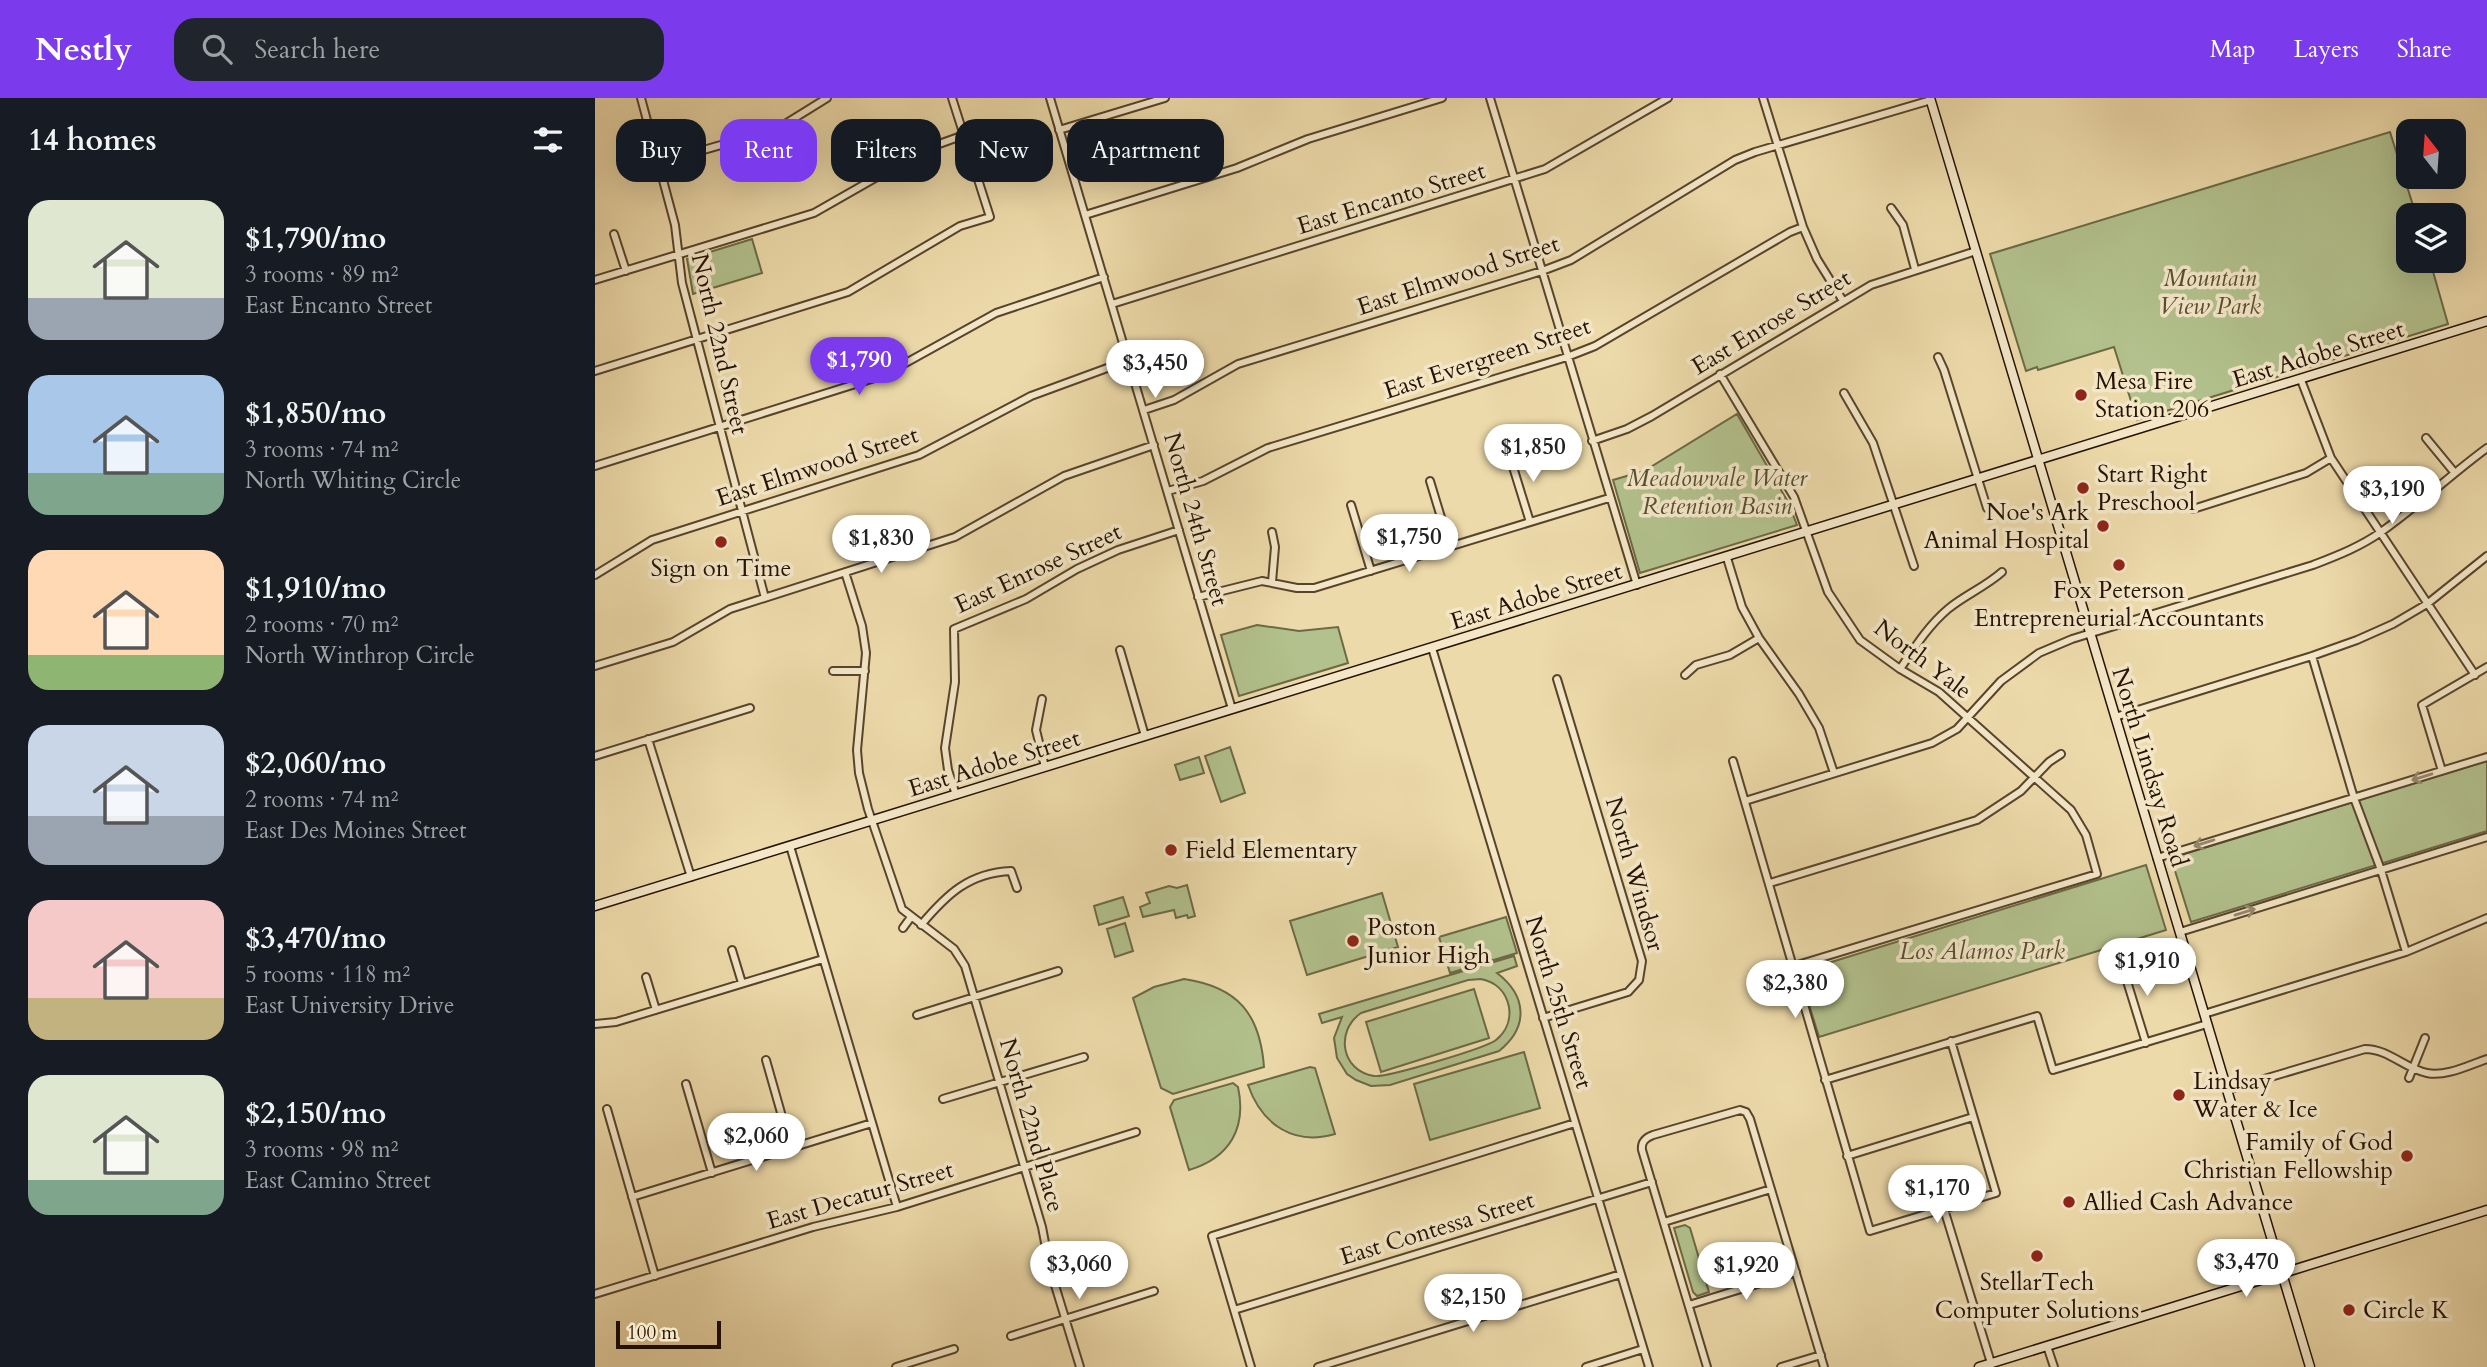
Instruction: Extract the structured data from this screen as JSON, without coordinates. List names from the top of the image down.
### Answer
{
  "streets": {
    "street": [
      "East Encanto Street",
      "East Elmwood Street",
      "East Enrose Street",
      "North 22nd Street",
      "East Adobe Street",
      "East Evergreen Street",
      "North 24th Street",
      "North Yale",
      "North Lindsay Road",
      "North Windsor",
      "North 25th Street",
      "North 22nd Place",
      "East Decatur Street",
      "East Contessa Street"
    ]
  },
  "crossings": [
    ["East Encanto Street", "North 24th Street"],
    ["East Elmwood Street", "North 22nd Street"],
    ["East Elmwood Street", "North 24th Street"],
    ["East Elmwood Street", "North Lindsay Road"],
    ["East Enrose Street", "East Adobe Street"],
    ["East Enrose Street", "North 24th Street"],
    ["East Enrose Street", "North Yale"],
    ["East Enrose Street", "North Lindsay Road"],
    ["East Adobe Street", "North 24th Street"],
    ["East Adobe Street", "North Yale"],
    ["East Adobe Street", "North Lindsay Road"],
    ["East Adobe Street", "North 25th Street"],
    ["East Adobe Street", "North 22nd Place"],
    ["East Evergreen Street", "North 24th Street"],
    ["North Windsor", "North 25th Street"],
    ["North 25th Street", "East Contessa Street"],
    ["North 22nd Place", "East Decatur Street"]
  ],
  "parks": ["Mountain View Park", "Meadowvale Water Retention Basin", "Los Alamos Park"],
  "places": [
    "Mesa Fire Station 206",
    "Start Right Preschool",
    "Noe's Ark Animal Hospital",
    "Sign on Time",
    "Fox Peterson Entrepreneurial Accountants",
    "Field Elementary",
    "Poston Junior High",
    "Lindsay Water & Ice",
    "Family of God Christian Fellowship",
    "Allied Cash Advance",
    "StellarTech Computer Solutions",
    "Circle K"
  ],
  "scale_bar": "100 m",
  "north": "top",
  "page": {
    "header": "Nestly",
    "search": "Search here",
    "nav": ["Map", "Layers", "Share"],
    "heading": "14 homes",
    "chip": [
      "Buy",
      "Rent",
      "Filters",
      "New",
      "Apartment"
    ],
    "list": [
      {
        "name": "$1,790/mo",
        "note": "3 rooms · 89 m² · East Encanto Street"
      },
      {
        "name": "$1,850/mo",
        "note": "3 rooms · 74 m² · North Whiting Circle"
      },
      {
        "name": "$1,910/mo",
        "note": "2 rooms · 70 m² · North Winthrop Circle"
      },
      {
        "name": "$2,060/mo",
        "note": "2 rooms · 74 m² · East Des Moines Street"
      },
      {
        "name": "$3,470/mo",
        "note": "5 rooms · 118 m² · East University Drive"
      },
      {
        "name": "$2,150/mo",
        "note": "3 rooms · 98 m² · East Camino Street"
      }
    ],
    "price": [
      "$1,790",
      "$3,450",
      "$1,850",
      "$3,190",
      "$1,750",
      "$1,830",
      "$1,910",
      "$2,380",
      "$2,060",
      "$1,170",
      "$3,470",
      "$3,060",
      "$1,920",
      "$2,150"
    ],
    "scale": "100 m"
  }
}
